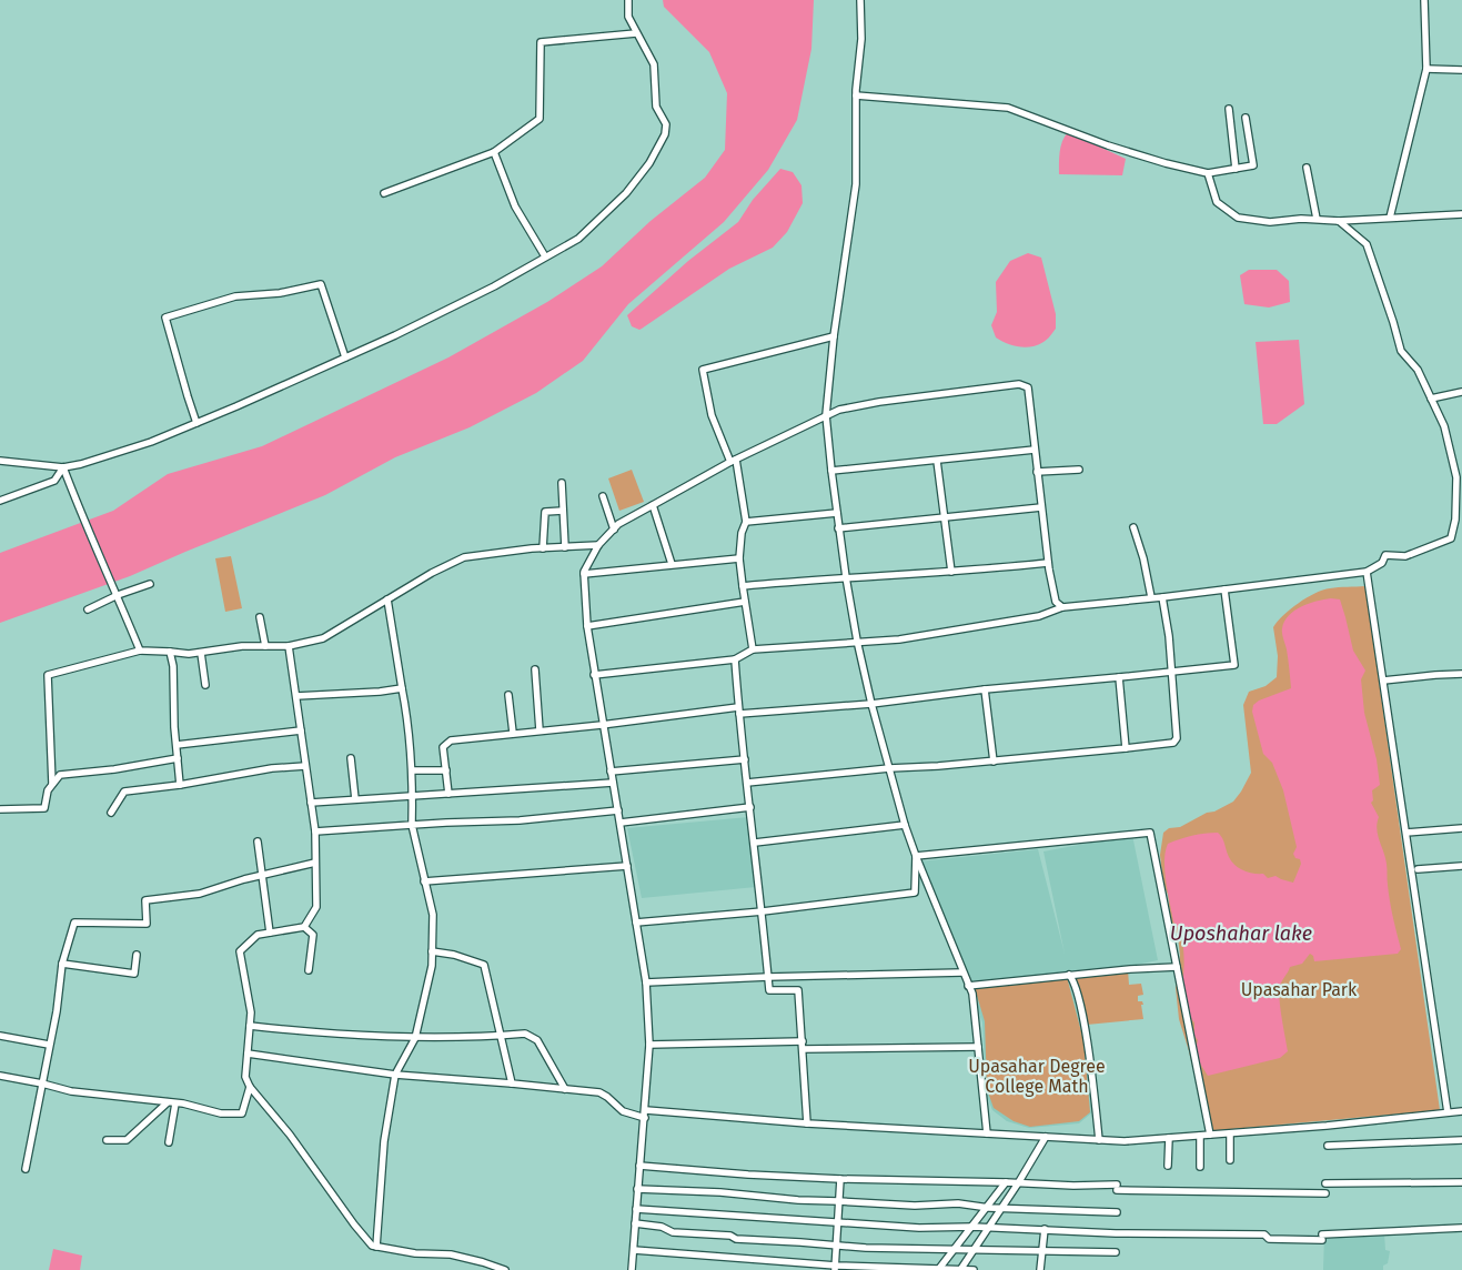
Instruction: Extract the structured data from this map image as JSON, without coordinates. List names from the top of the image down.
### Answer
{
  "water": ["Uposhahar lake"],
  "parks": ["Upasahar Park", "Upasahar Degree College Math"]
}
